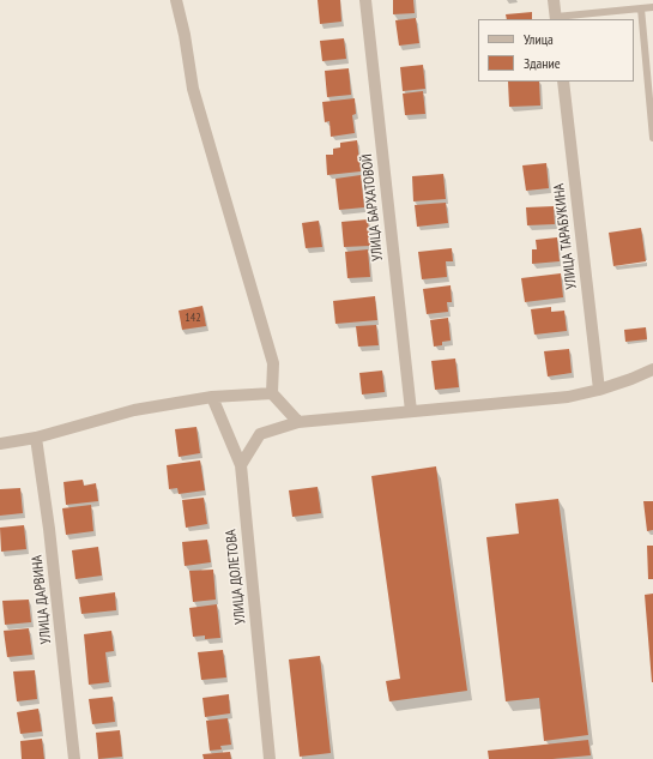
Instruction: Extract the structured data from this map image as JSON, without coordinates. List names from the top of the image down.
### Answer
{
  "streets": {
    "street": [
      "УЛИЦА БАРХАТОВОЙ",
      "УЛИЦА ТАРАБУКИНА",
      "УЛИЦА ДОЛЕТОВА",
      "УЛИЦА ДАРВИНА"
    ]
  },
  "house_numbers": ["142"],
  "legend": ["Улица", "Здание"]
}
